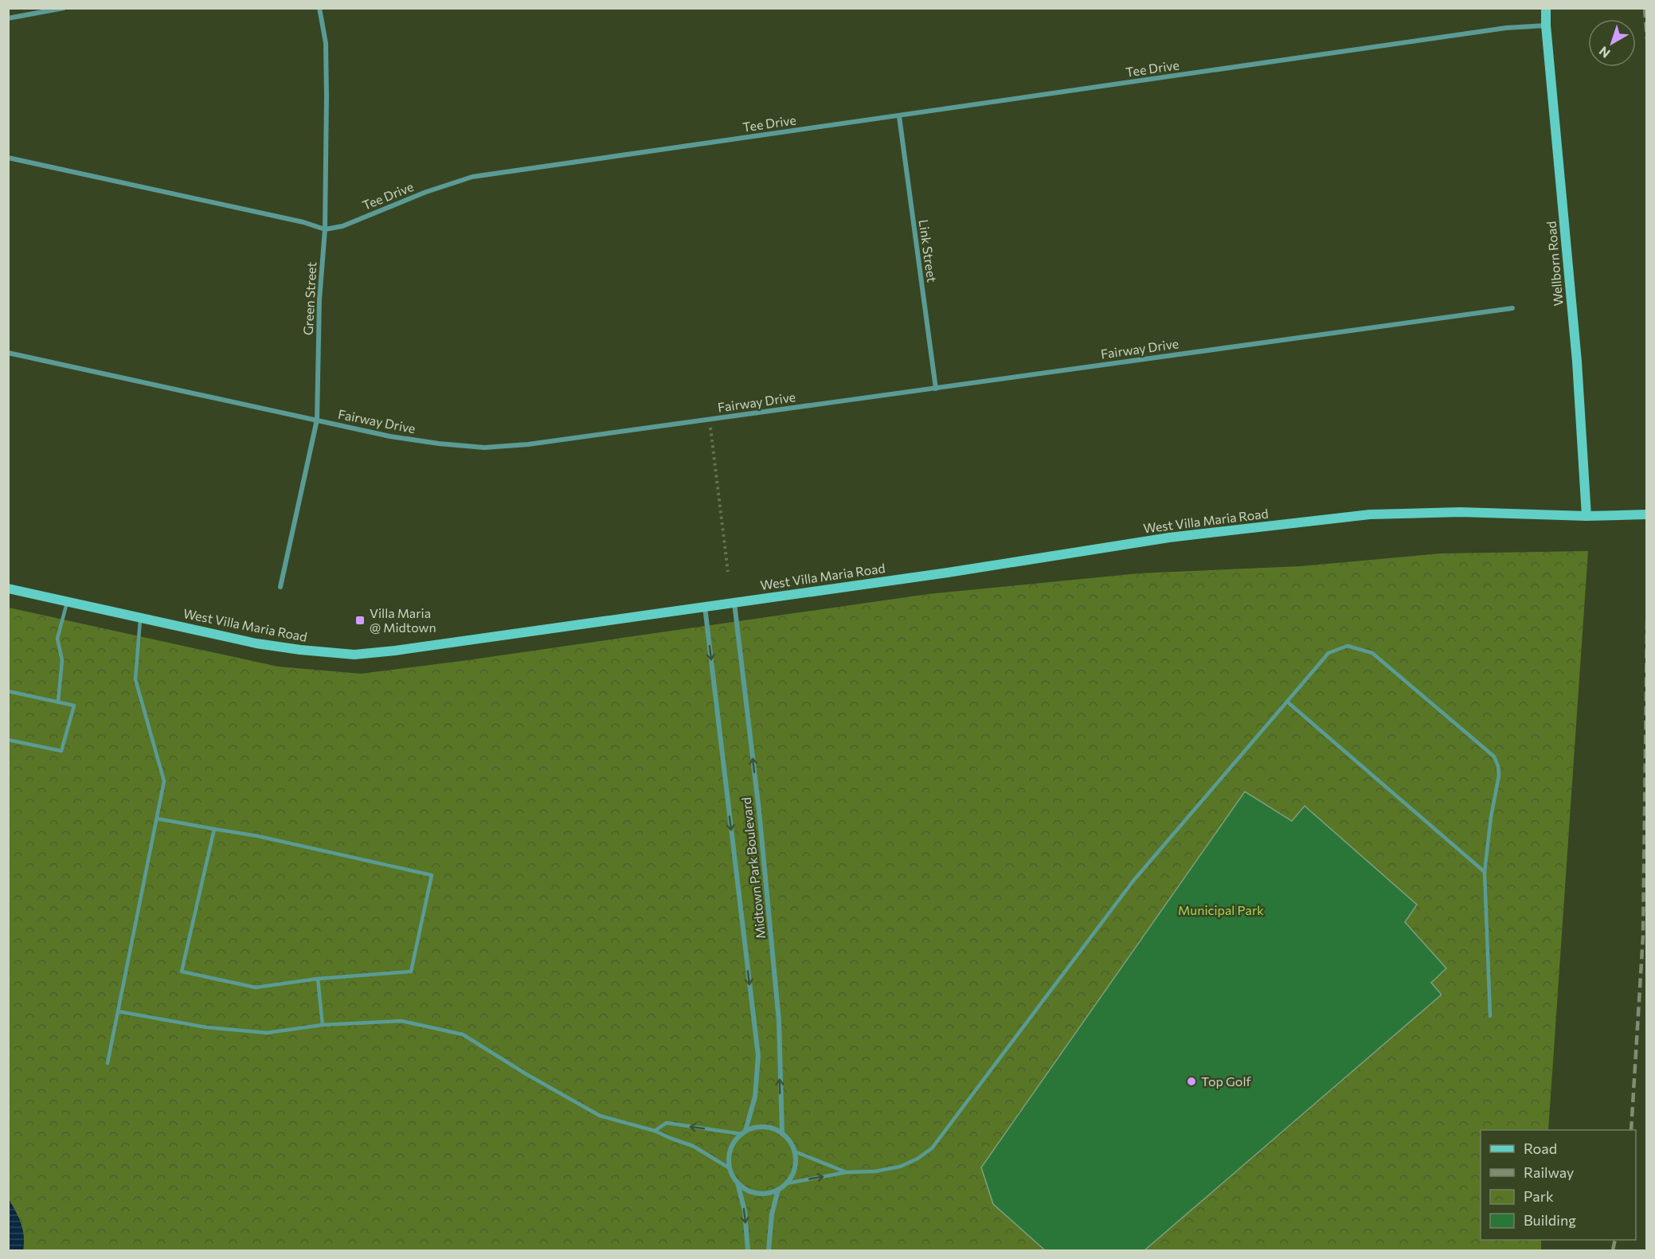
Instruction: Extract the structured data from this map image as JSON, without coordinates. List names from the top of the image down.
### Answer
{
  "streets": {
    "main road": ["Wellborn Road", "West Villa Maria Road"],
    "street": [
      "Tee Drive",
      "Link Street",
      "Green Street",
      "Fairway Drive",
      "Midtown Park Boulevard"
    ]
  },
  "crossings": [
    ["Tee Drive", "Link Street"],
    ["Tee Drive", "Wellborn Road"],
    ["Tee Drive", "Green Street"],
    ["Link Street", "Fairway Drive"],
    ["Wellborn Road", "West Villa Maria Road"],
    ["Green Street", "Fairway Drive"],
    ["West Villa Maria Road", "Midtown Park Boulevard"]
  ],
  "parks": ["Municipal Park"],
  "places": {
    "transit": ["Villa Maria @ Midtown"],
    "other": ["Top Golf"]
  },
  "legend": [
    "Road",
    "Railway",
    "Park",
    "Building"
  ],
  "north": "bottom left"
}
